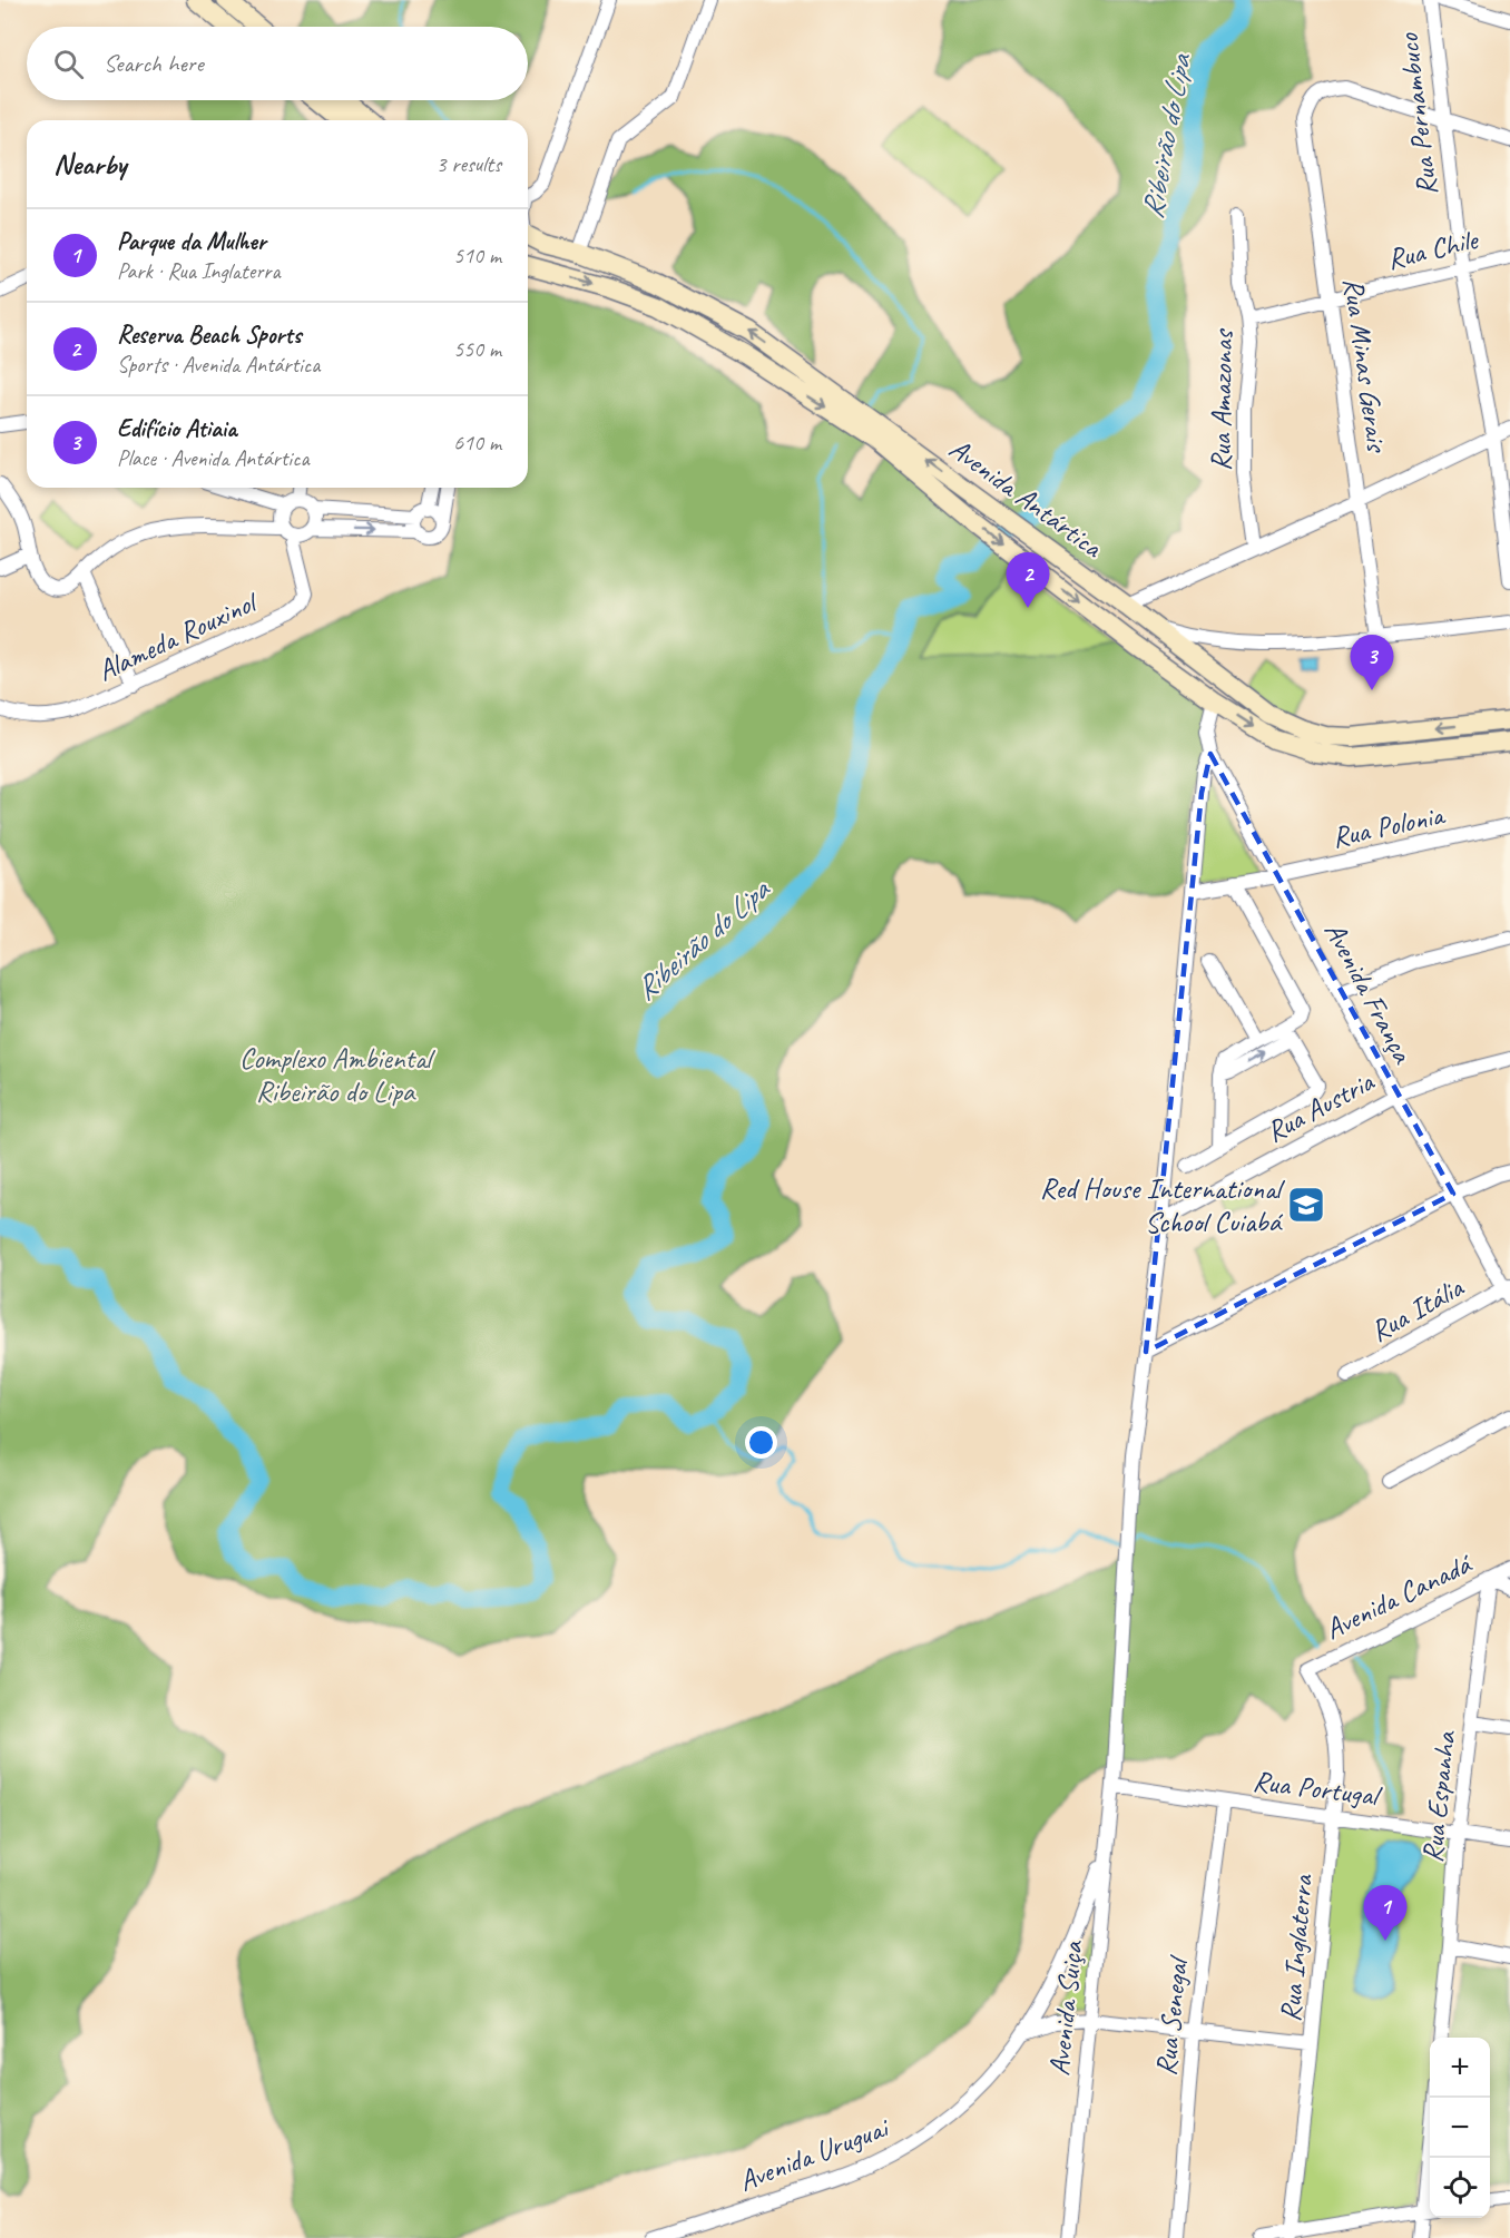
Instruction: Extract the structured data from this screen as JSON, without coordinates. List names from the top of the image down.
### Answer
{
  "streets": {
    "main road": ["Avenida Antártica"],
    "street": [
      "Rua Pernambuco",
      "Rua Chile",
      "Rua Minas Gerais",
      "Rua Amazonas",
      "Alameda Rouxinol",
      "Rua Polonia",
      "Avenida França",
      "Rua Austria",
      "Rua Itália",
      "Avenida Canadá",
      "Rua Portugal",
      "Rua Espanha",
      "Rua Inglaterra",
      "Avenida Suiça",
      "Rua Senegal",
      "Avenida Uruguai"
    ]
  },
  "crossings": [
    ["Rua Pernambuco", "Rua Chile"],
    ["Rua Pernambuco", "Rua Minas Gerais"],
    ["Rua Chile", "Rua Minas Gerais"],
    ["Rua Chile", "Rua Amazonas"],
    ["Avenida Antártica", "Avenida França"],
    ["Rua Polonia", "Avenida França"],
    ["Rua Polonia", "Avenida Suiça"],
    ["Avenida França", "Rua Austria"],
    ["Avenida França", "Rua Itália"],
    ["Avenida França", "Avenida Suiça"],
    ["Rua Austria", "Avenida Suiça"],
    ["Avenida Canadá", "Rua Espanha"],
    ["Avenida Canadá", "Rua Inglaterra"],
    ["Rua Portugal", "Rua Espanha"],
    ["Rua Portugal", "Rua Inglaterra"],
    ["Rua Portugal", "Avenida Suiça"],
    ["Rua Portugal", "Rua Senegal"],
    ["Avenida Suiça", "Avenida Uruguai"]
  ],
  "water": ["Ribeirão do Lipa"],
  "parks": ["Complexo Ambiental Ribeirão do Lipa"],
  "places": {
    "school or university": ["Red House International School Cuiabá"]
  },
  "page": {
    "search": "Search here",
    "heading": ["Nearby", "3 results"],
    "list": [
      {
        "mark": "1",
        "name": "Parque da Mulher",
        "note": "Park · Rua Inglaterra",
        "value": "510 m"
      },
      {
        "mark": "2",
        "name": "Reserva Beach Sports",
        "note": "Sports · Avenida Antártica",
        "value": "550 m"
      },
      {
        "mark": "3",
        "name": "Edifício Atiaia",
        "note": "Place · Avenida Antártica",
        "value": "610 m"
      }
    ],
    "pins": ["2", "3", "1"],
    "map_buttons": ["+", "−"]
  }
}
